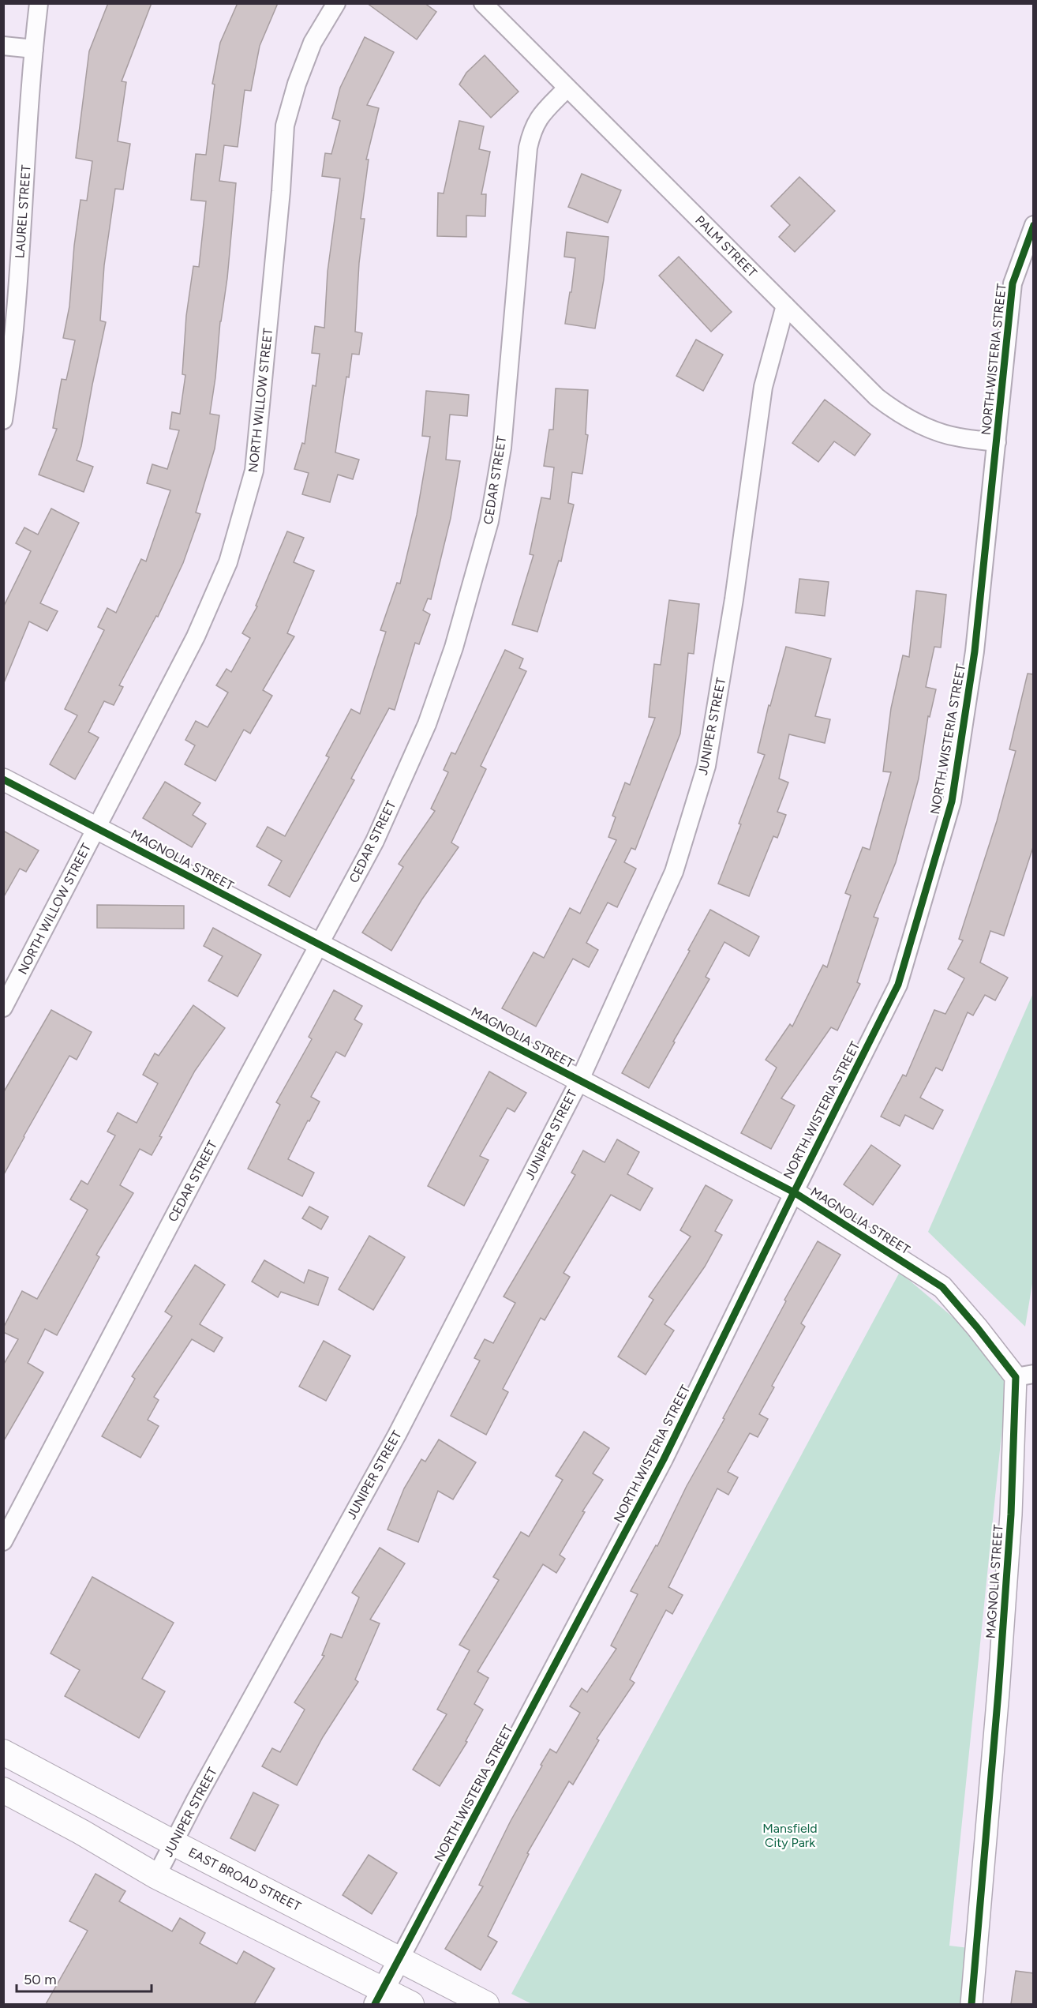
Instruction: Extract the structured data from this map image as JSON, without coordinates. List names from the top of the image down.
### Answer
{
  "streets": {
    "main road": ["EAST BROAD STREET"],
    "street": [
      "LAUREL STREET",
      "PALM STREET",
      "NORTH WISTERIA STREET",
      "NORTH WILLOW STREET",
      "CEDAR STREET",
      "JUNIPER STREET",
      "MAGNOLIA STREET"
    ]
  },
  "crossings": [
    ["PALM STREET", "NORTH WISTERIA STREET"],
    ["PALM STREET", "CEDAR STREET"],
    ["PALM STREET", "JUNIPER STREET"],
    ["NORTH WISTERIA STREET", "MAGNOLIA STREET"],
    ["NORTH WISTERIA STREET", "EAST BROAD STREET"],
    ["NORTH WILLOW STREET", "MAGNOLIA STREET"],
    ["CEDAR STREET", "MAGNOLIA STREET"],
    ["JUNIPER STREET", "MAGNOLIA STREET"],
    ["JUNIPER STREET", "EAST BROAD STREET"]
  ],
  "parks": ["Mansfield City Park"],
  "scale_bar": "50 m"
}
